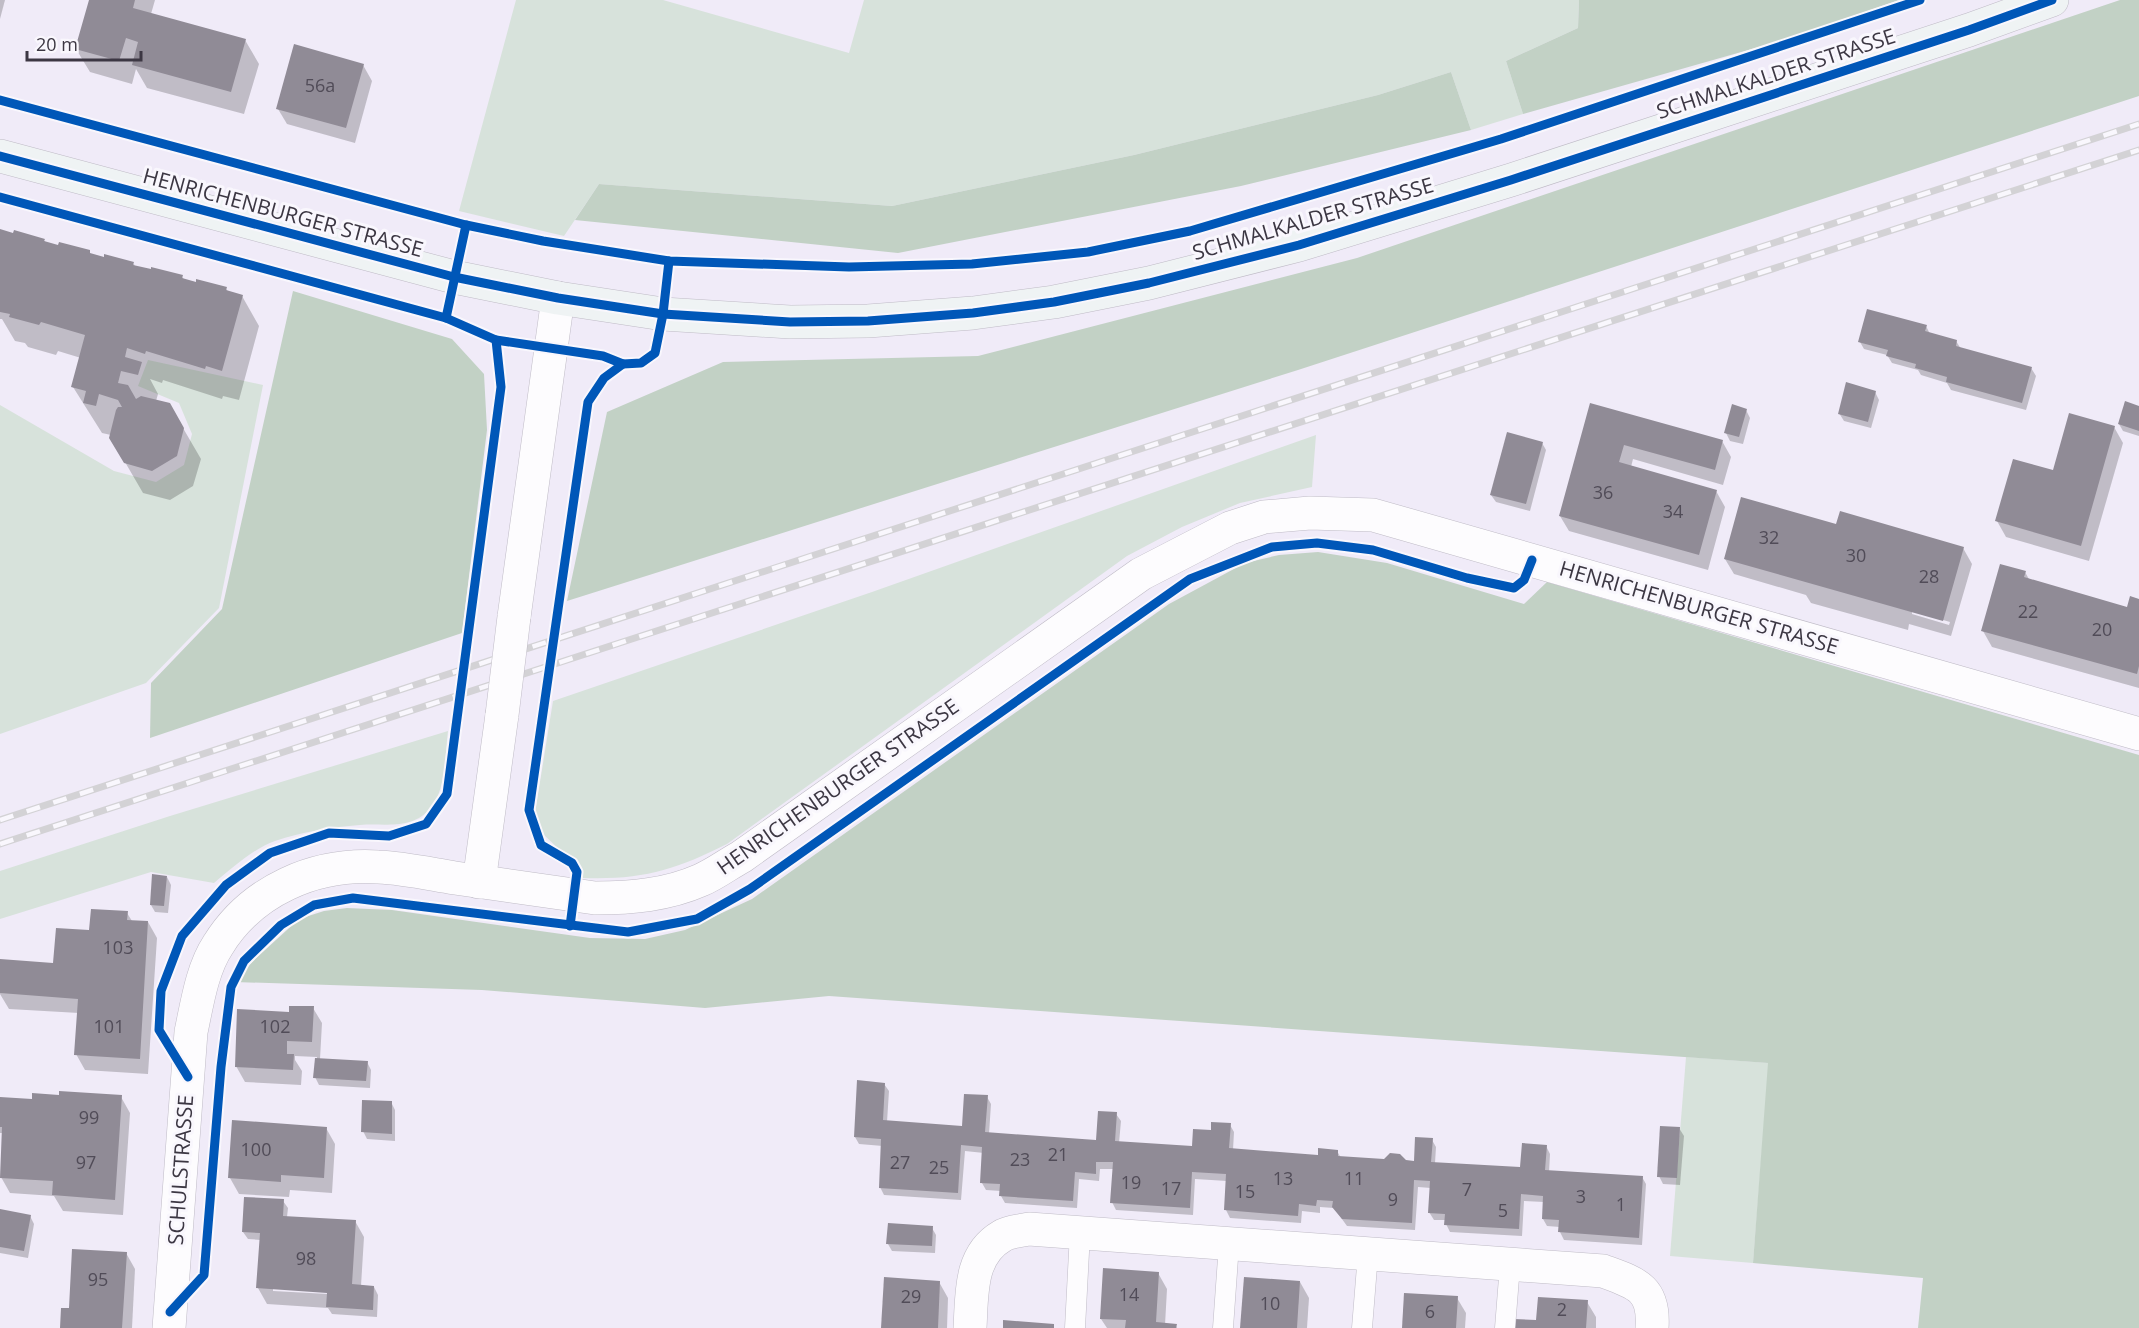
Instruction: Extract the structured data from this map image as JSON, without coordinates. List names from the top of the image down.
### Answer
{
  "streets": {
    "main road": ["SCHMALKALDER STRASSE", "HENRICHENBURGER STRASSE"],
    "street": ["SCHULSTRASSE"]
  },
  "crossings": [
    ["SCHMALKALDER STRASSE", "HENRICHENBURGER STRASSE"],
    ["HENRICHENBURGER STRASSE", "SCHULSTRASSE"]
  ],
  "house_numbers": [
    "56a",
    "36",
    "34",
    "32",
    "30",
    "28",
    "22",
    "20",
    "103",
    "101",
    "102",
    "99",
    "100",
    "21",
    "23",
    "97",
    "27",
    "25",
    "13",
    "11",
    "19",
    "17",
    "7",
    "15",
    "3",
    "9",
    "1",
    "5",
    "98",
    "95",
    "14",
    "29",
    "10",
    "2",
    "6"
  ],
  "scale_bar": "20 m"
}
